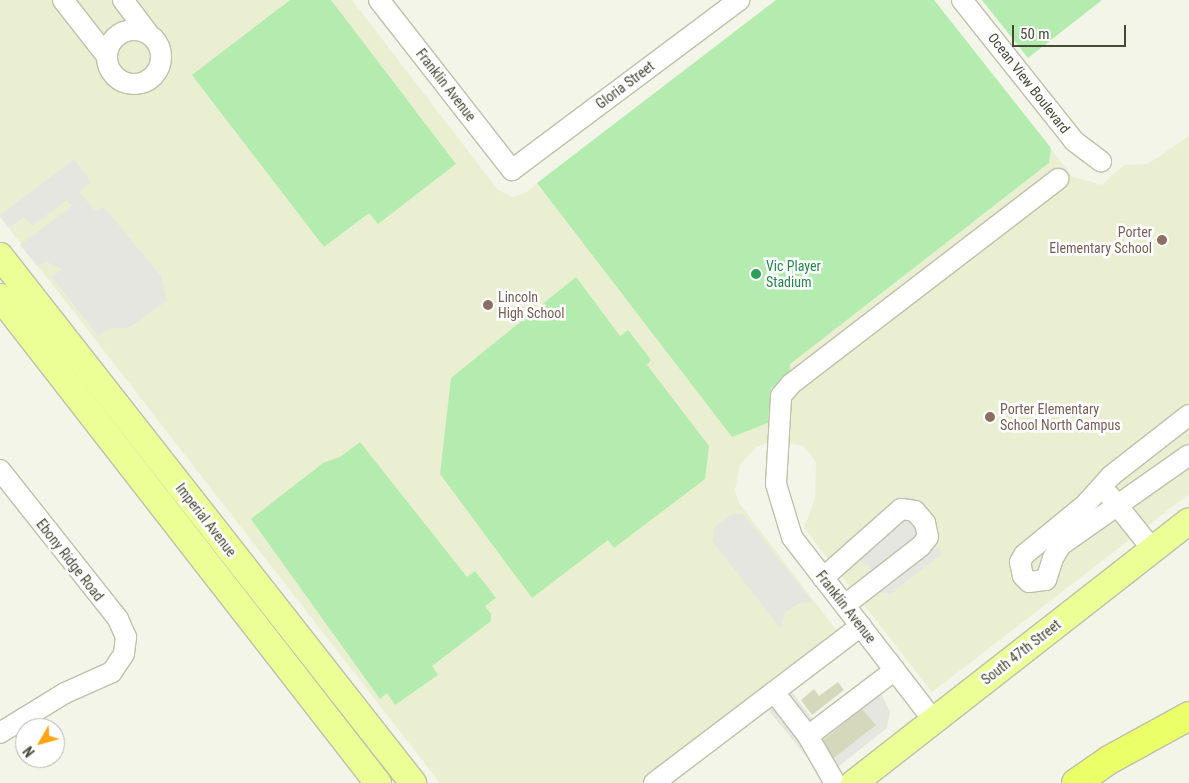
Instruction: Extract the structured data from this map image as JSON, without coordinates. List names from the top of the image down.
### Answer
{
  "streets": {
    "main road": ["Imperial Avenue", "South 47th Street"],
    "street": [
      "Ocean View Boulevard",
      "Franklin Avenue",
      "Gloria Street",
      "Ebony Ridge Road"
    ]
  },
  "crossings": [
    ["Franklin Avenue", "Gloria Street"],
    ["Franklin Avenue", "South 47th Street"]
  ],
  "places": [
    "Porter Elementary School",
    "Vic Player Stadium",
    "Lincoln High School",
    "Porter Elementary School North Campus"
  ],
  "scale_bar": "50 m",
  "north": "bottom left"
}
